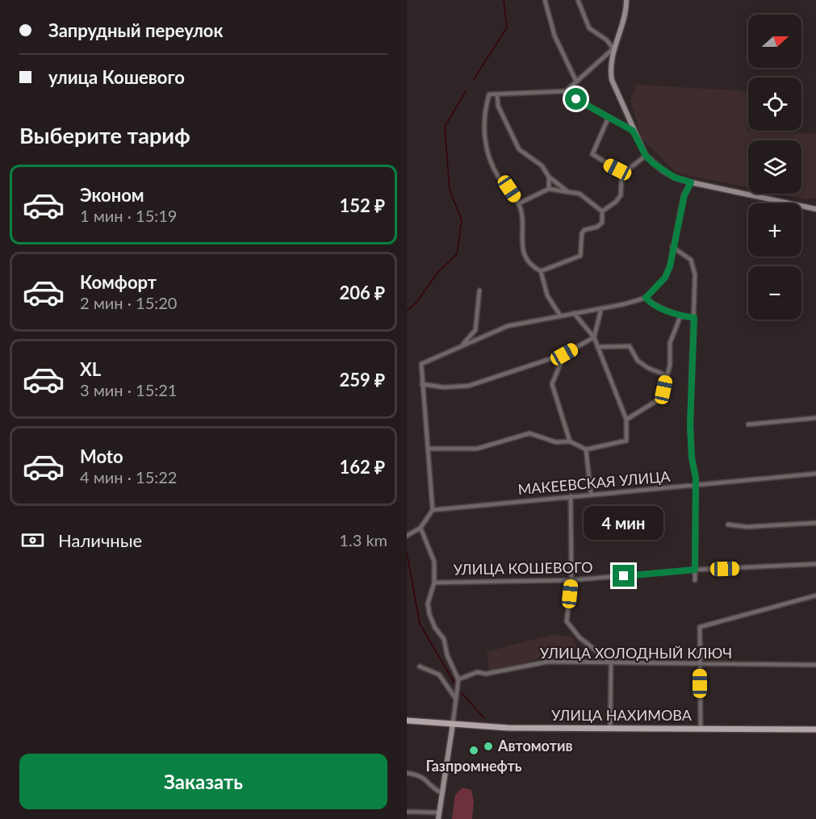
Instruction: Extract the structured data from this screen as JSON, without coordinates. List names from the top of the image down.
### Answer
{
  "streets": {
    "main road": ["УЛИЦА НАХИМОВА"],
    "street": ["МАКЕЕВСКАЯ УЛИЦА", "УЛИЦА КОШЕВОГО", "УЛИЦА ХОЛОДНЫЙ КЛЮЧ"]
  },
  "places": ["Автомотив", "Газпромнефть"],
  "north": "right",
  "page": {
    "banner": ["Запрудный переулок", "улица Кошевого"],
    "map_buttons": ["+", "−"],
    "heading": "Выберите тариф",
    "list": [
      {
        "name": "Эконом",
        "note": "1 мин · 15:19",
        "value": "152 ₽"
      },
      {
        "name": "Комфорт",
        "note": "2 мин · 15:20",
        "value": "206 ₽"
      },
      {
        "name": "XL",
        "note": "3 мин · 15:21",
        "value": "259 ₽"
      },
      {
        "name": "Moto",
        "note": "4 мин · 15:22",
        "value": "162 ₽"
      }
    ],
    "bubble": "4 мин",
    "pay": ["Наличные", "1.3 km"],
    "buttons": "Заказать"
  }
}
